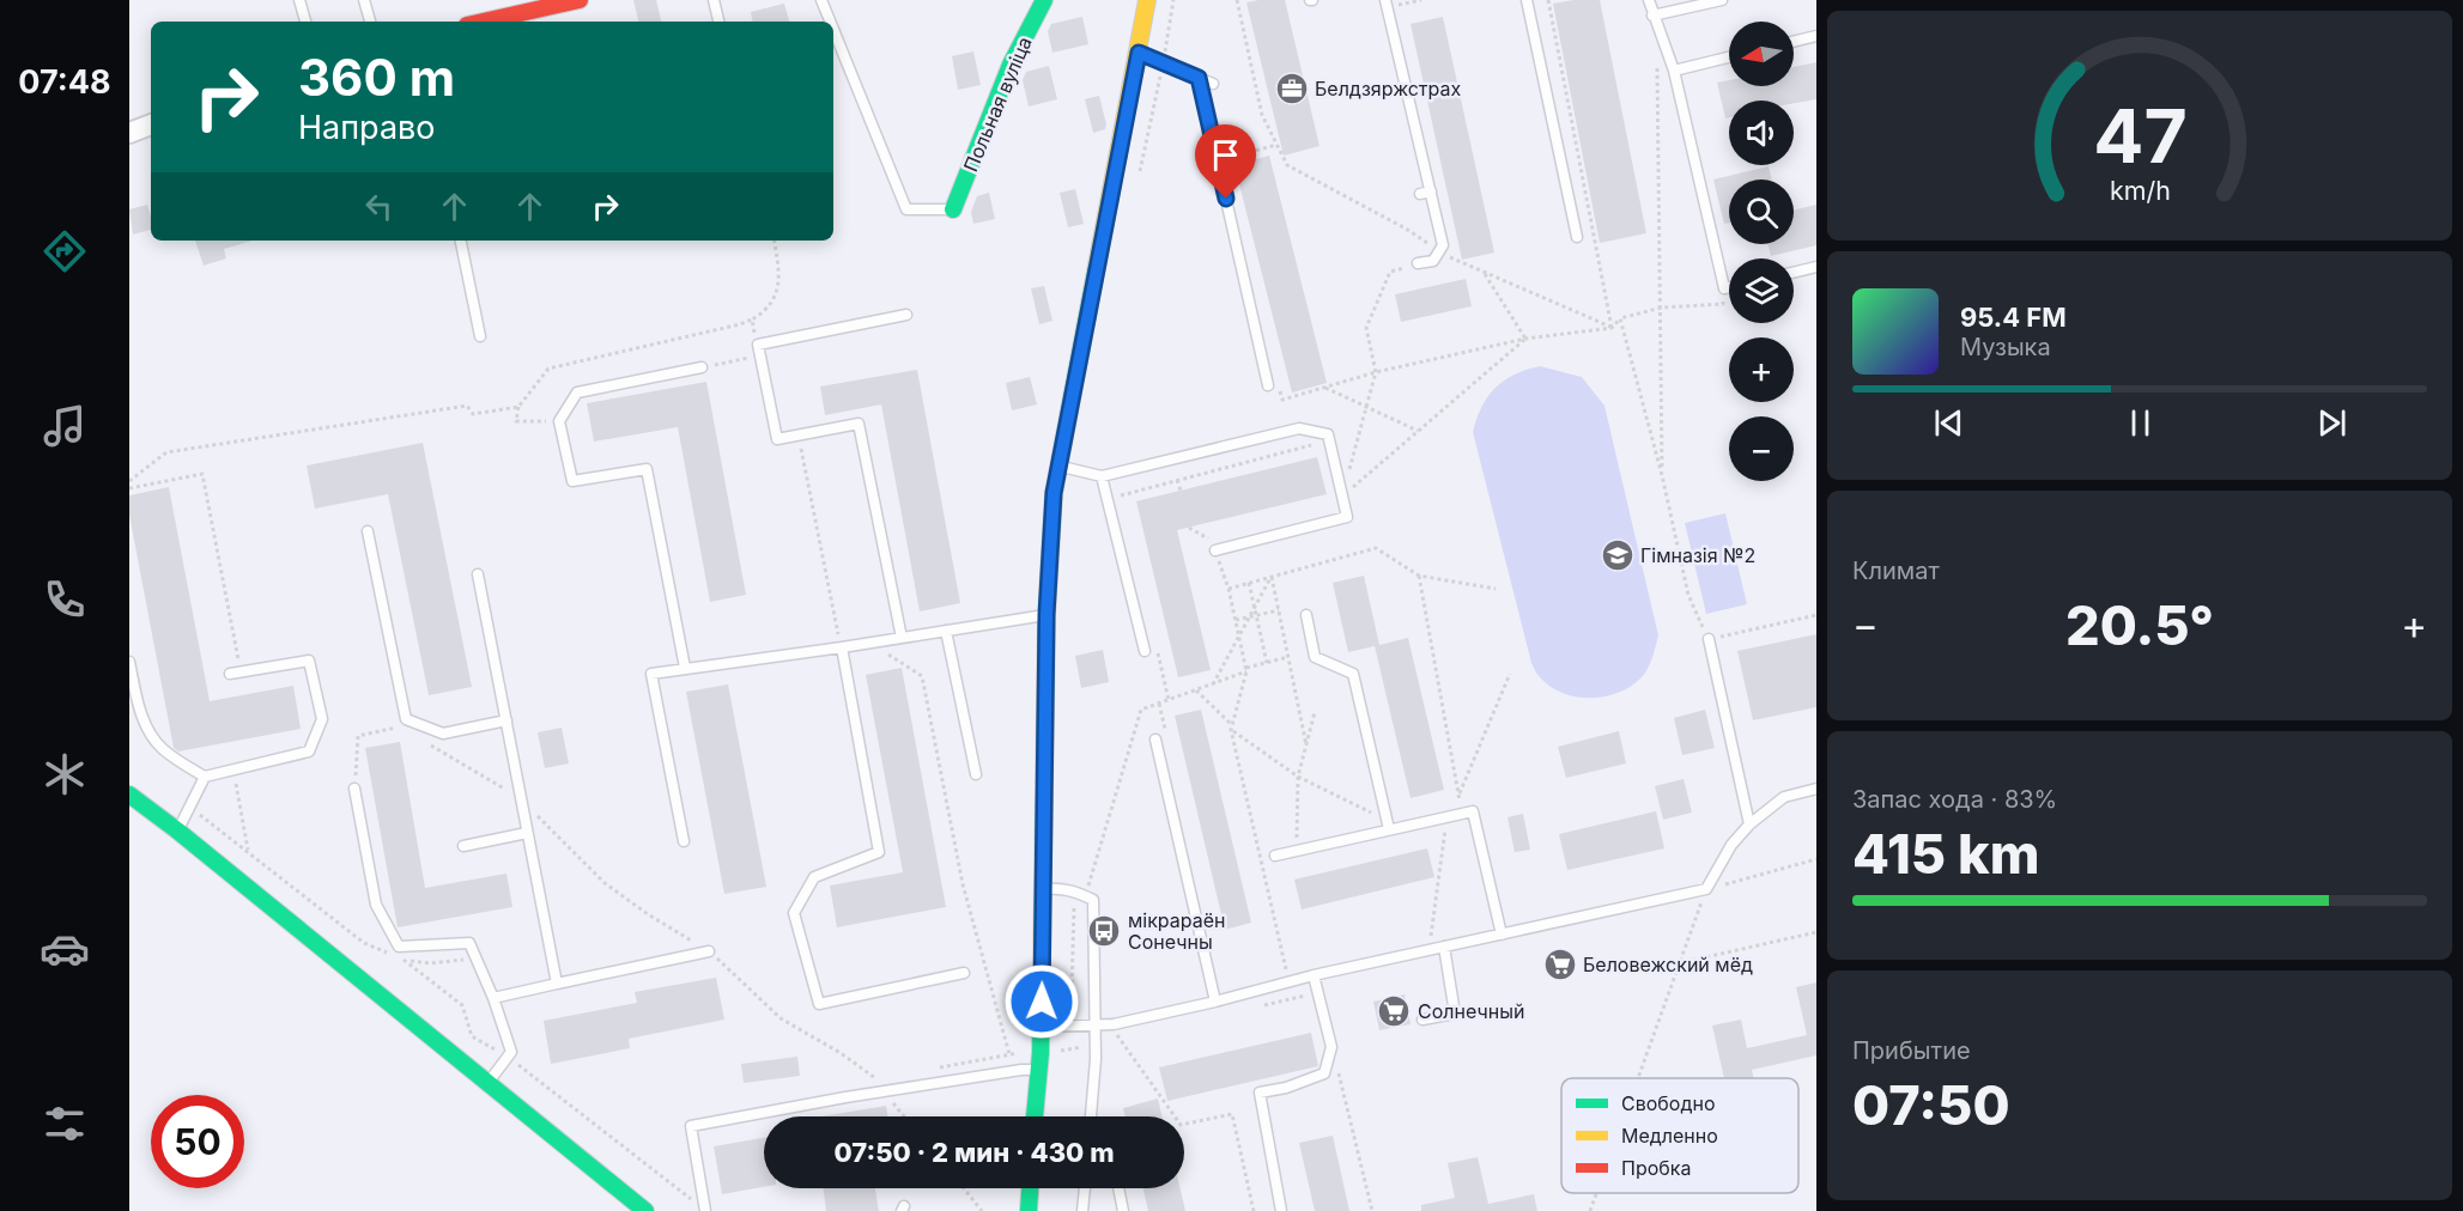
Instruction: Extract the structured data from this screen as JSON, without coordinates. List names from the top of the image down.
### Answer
{
  "streets": {
    "main road": ["Польная вуліца"]
  },
  "places": {
    "office": ["Белдзяржстрах"],
    "school or university": ["Гімназія №2"],
    "bus stop": ["мікрараён Сонечны"],
    "supermarket": ["Беловежский мёд", "Солнечный"]
  },
  "legend": ["Свободно", "Медленно", "Пробка"],
  "north": "left",
  "page": {
    "tabs": "07:48",
    "map_buttons": ["+", "−"],
    "turn": ["360 m", "Направо"],
    "song": ["95.4 FM", "Музыка"],
    "tile": [
      "Климат",
      ["Запас хода · 83%", "415 km"],
      ["Прибытие", "07:50"]
    ],
    "heat": ["−", "20.5°", "+"],
    "limit": "50",
    "trip": "07:50 · 2 мин · 430 m",
    "gauge": ["47", "km/h"]
  }
}
